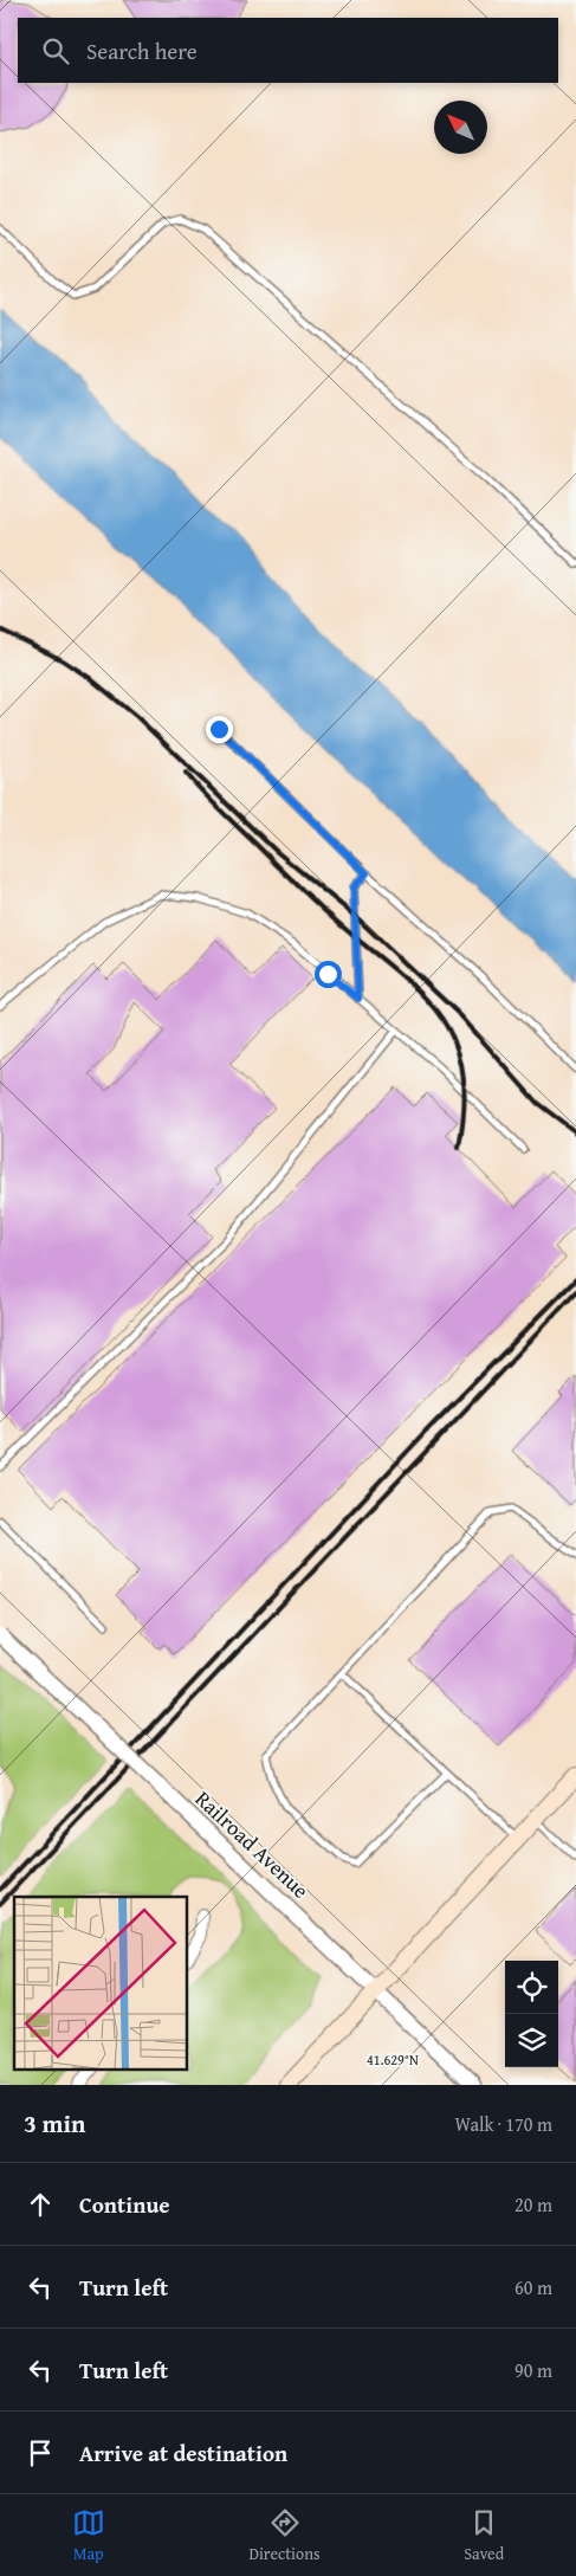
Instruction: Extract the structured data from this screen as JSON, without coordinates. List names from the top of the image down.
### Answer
{
  "streets": {
    "street": ["Railroad Avenue"]
  },
  "north": "top left",
  "page": {
    "search": "Search here",
    "heading": ["3 min", "Walk · 170 m"],
    "list": [
      ["Continue", "20 m"],
      ["Turn left", "60 m"],
      ["Turn left", "90 m"],
      "Arrive at destination"
    ],
    "nav": ["Map", "Directions", "Saved"]
  },
  "coordinates": ["41.629°N"]
}
